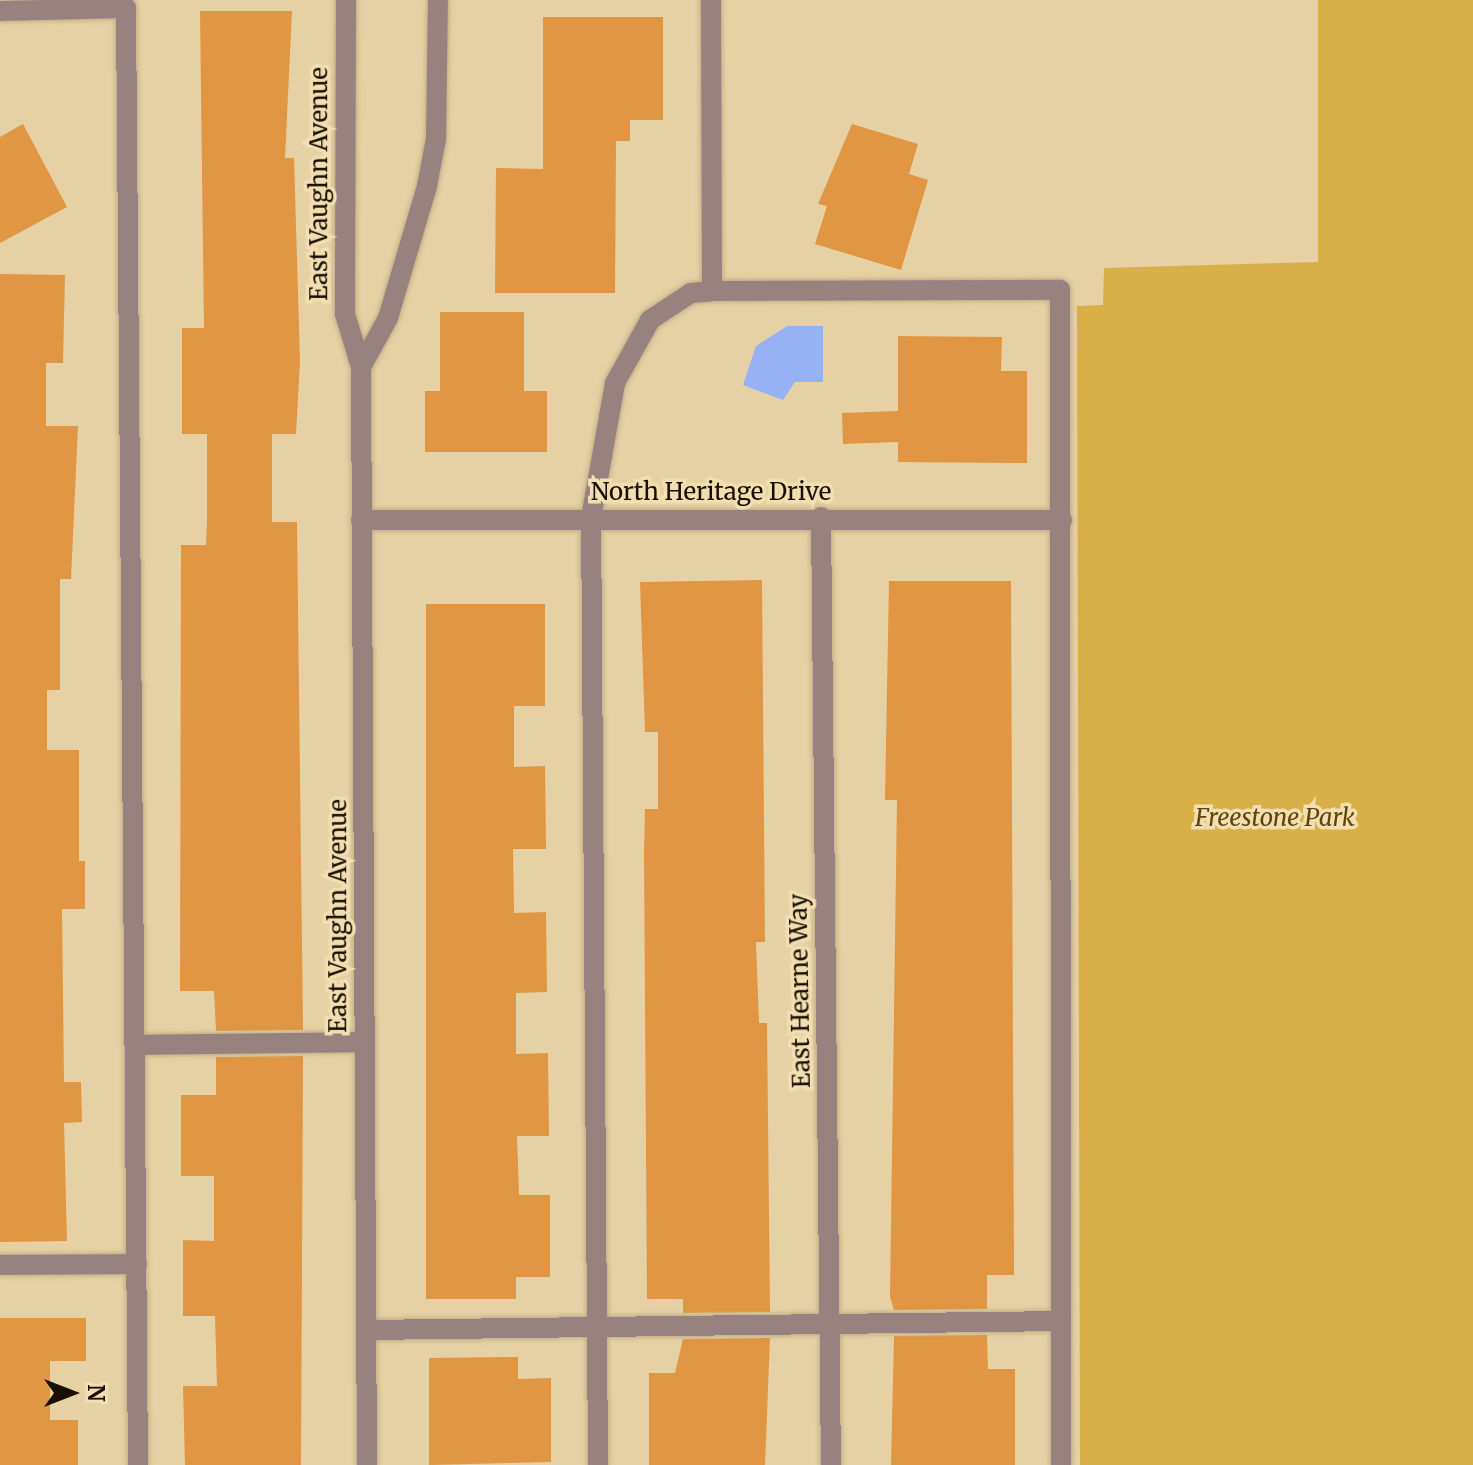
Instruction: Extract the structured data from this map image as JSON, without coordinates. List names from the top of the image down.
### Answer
{
  "streets": {
    "street": ["East Vaughn Avenue", "North Heritage Drive", "East Hearne Way"]
  },
  "crossings": [
    ["East Vaughn Avenue", "North Heritage Drive"],
    ["North Heritage Drive", "East Hearne Way"]
  ],
  "parks": ["Freestone Park"],
  "north": "right"
}
